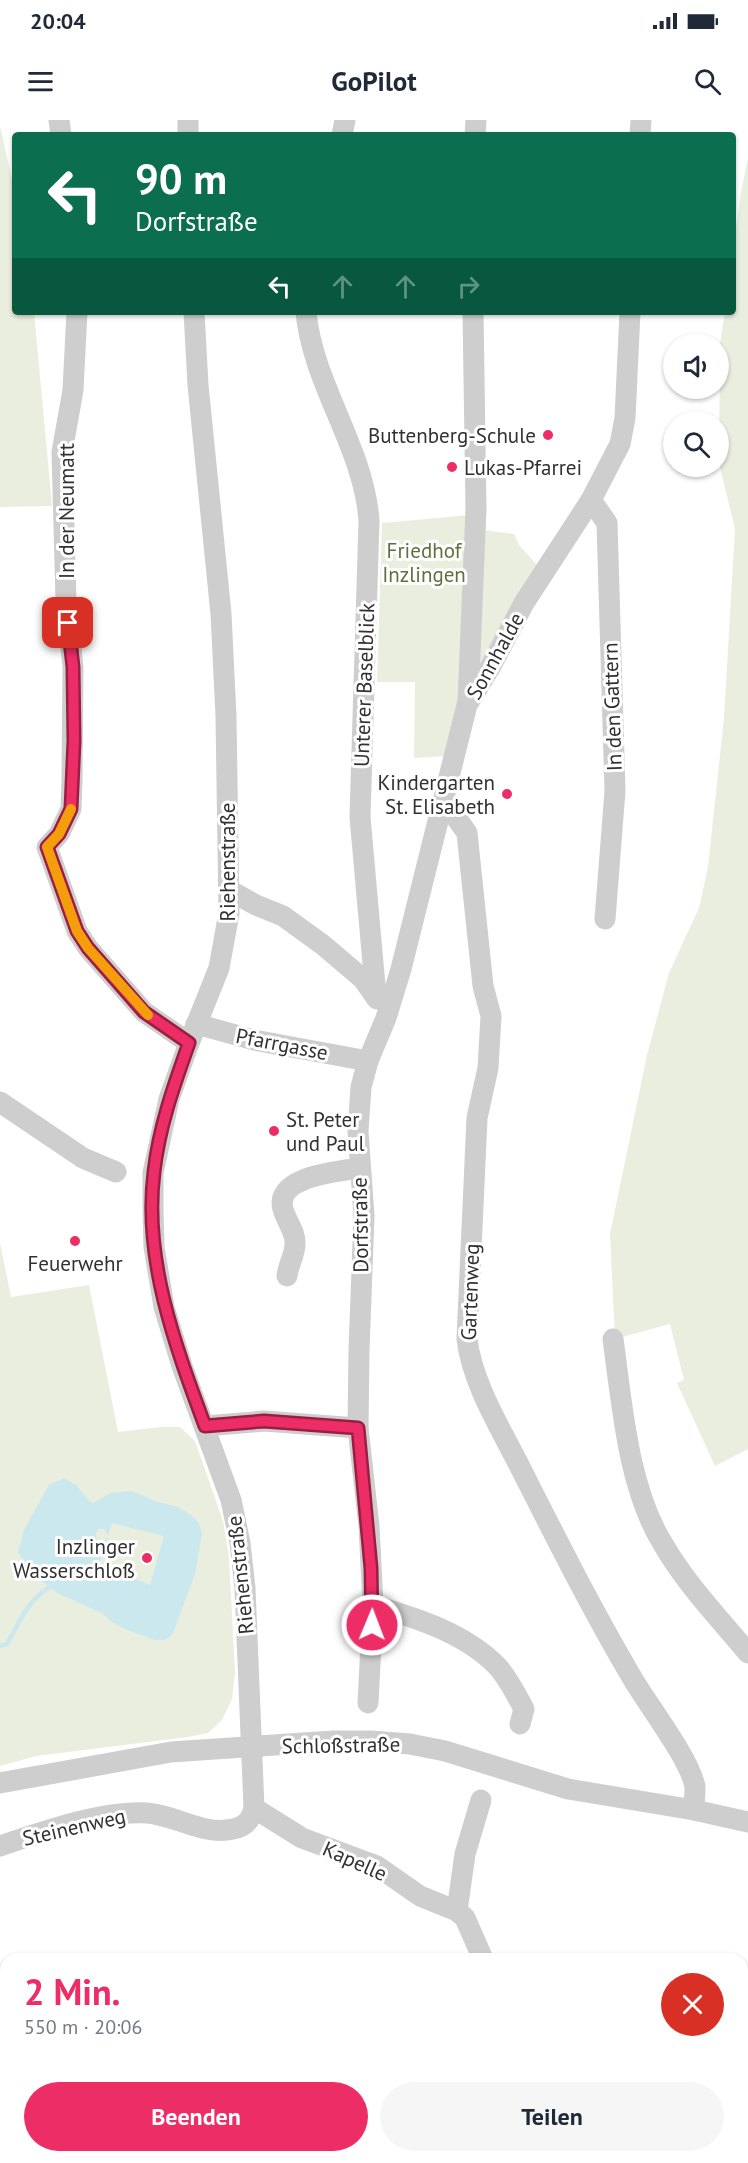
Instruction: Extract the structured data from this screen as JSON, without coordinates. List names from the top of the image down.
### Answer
{
  "streets": {
    "street": [
      "In der Neumatt",
      "Sonnhalde",
      "Unterer Baselblick",
      "In den Gattern",
      "Riehenstraße",
      "Pfarrgasse",
      "Dorfstraße",
      "Gartenweg",
      "Schloßstraße",
      "Steinenweg",
      "Kapelle"
    ]
  },
  "crossings": [
    ["In der Neumatt", "Pfarrgasse"],
    ["Sonnhalde", "In den Gattern"],
    ["Sonnhalde", "Dorfstraße"],
    ["Sonnhalde", "Gartenweg"],
    ["Riehenstraße", "Pfarrgasse"],
    ["Riehenstraße", "Schloßstraße"],
    ["Pfarrgasse", "Dorfstraße"],
    ["Gartenweg", "Schloßstraße"],
    ["Steinenweg", "Kapelle"]
  ],
  "parks": ["Friedhof Inzlingen"],
  "places": [
    "Buttenberg-Schule",
    "Lukas-Pfarrei",
    "Kindergarten St. Elisabeth",
    "St. Peter und Paul",
    "Feuerwehr",
    "Inzlinger Wasserschloß"
  ],
  "page": {
    "status": "20:04",
    "header": "GoPilot",
    "turn": ["90 m", "Dorfstraße"],
    "heading": ["2 Min.", "550 m · 20:06"],
    "buttons": ["Beenden", "Teilen"]
  }
}
